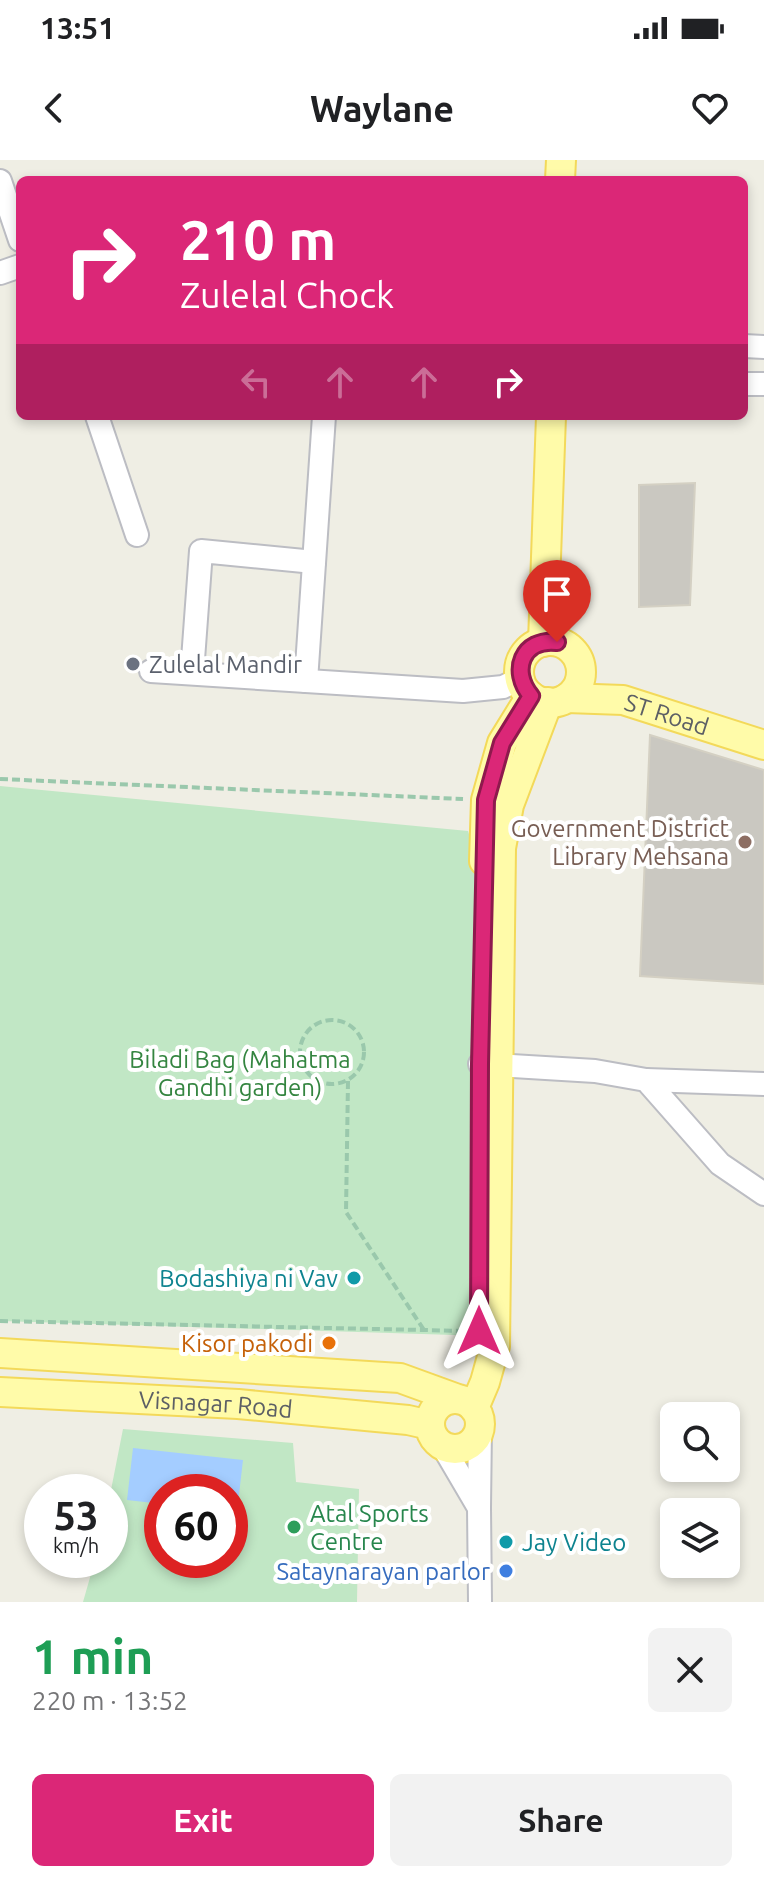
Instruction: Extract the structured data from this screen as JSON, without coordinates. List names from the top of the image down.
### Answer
{
  "streets": {
    "main road": ["ST Road", "Visnagar Road"]
  },
  "parks": ["Biladi Bag (Mahatma Gandhi garden)"],
  "places": [
    "Zulelal Mandir",
    "Government District Library Mehsana",
    "Bodashiya ni Vav",
    "Kisor pakodi",
    "Atal Sports Centre",
    "Jay Video",
    "Sataynarayan parlor"
  ],
  "page": {
    "status": "13:51",
    "header": "Waylane",
    "turn": ["210 m", "Zulelal Chock"],
    "speed": "53 km/h",
    "limit": "60",
    "heading": ["1 min", "220 m · 13:52"],
    "buttons": ["Exit", "Share"]
  }
}
